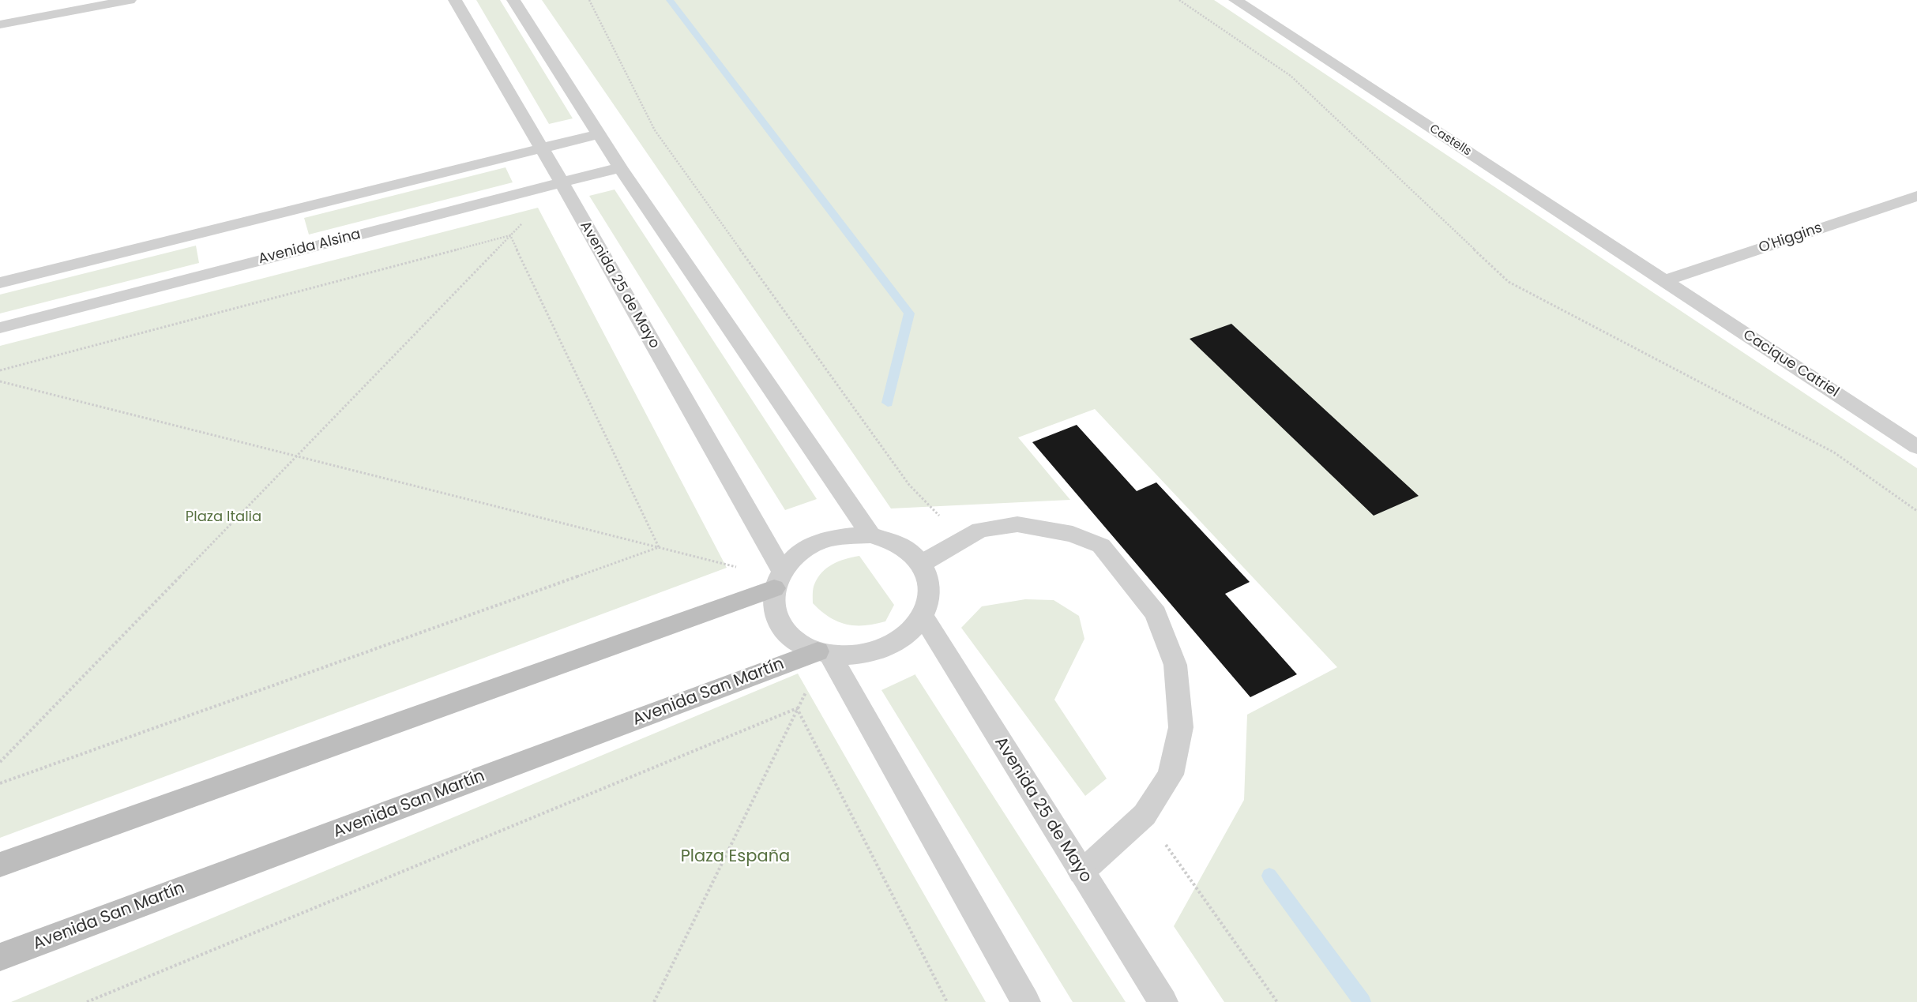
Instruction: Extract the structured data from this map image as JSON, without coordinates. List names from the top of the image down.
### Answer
{
  "streets": {
    "main road": ["Avenida San Martín"],
    "street": [
      "Castells",
      "O'Higgins",
      "Avenida Alsina",
      "Avenida 25 de Mayo",
      "Cacique Catriel"
    ]
  },
  "crossings": [
    ["Castells", "O'Higgins"],
    ["Castells", "Cacique Catriel"],
    ["O'Higgins", "Cacique Catriel"],
    ["Avenida Alsina", "Avenida 25 de Mayo"],
    ["Avenida 25 de Mayo", "Avenida San Martín"]
  ],
  "parks": ["Plaza Italia", "Plaza España"]
}
